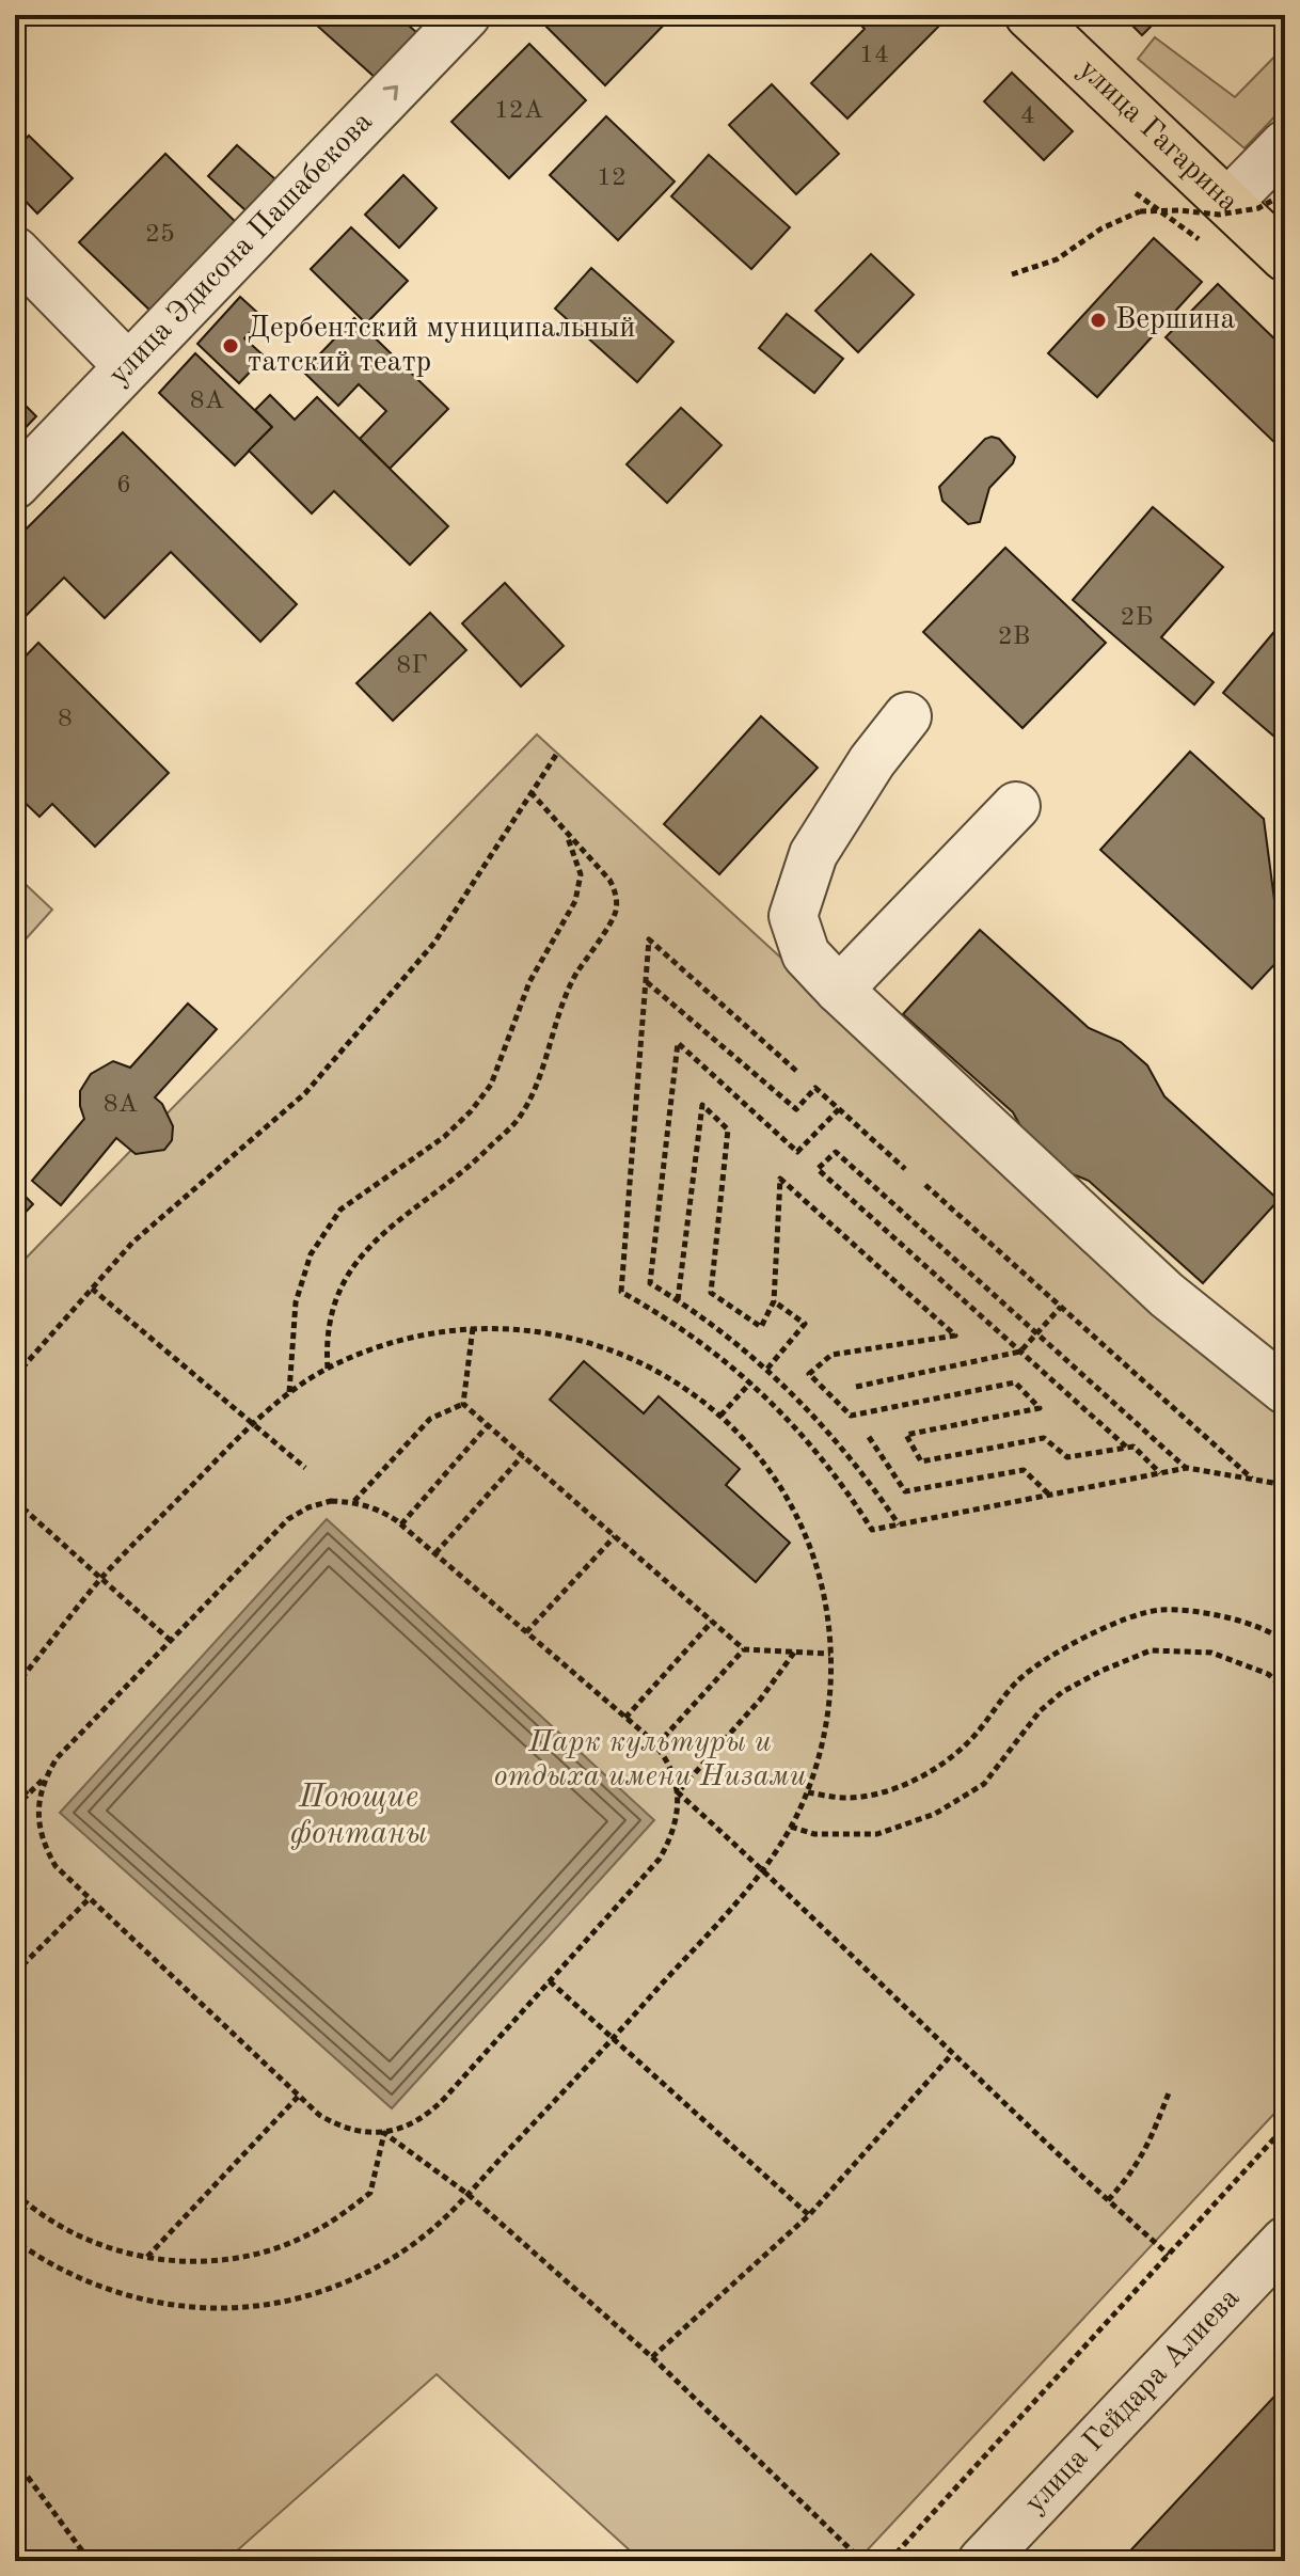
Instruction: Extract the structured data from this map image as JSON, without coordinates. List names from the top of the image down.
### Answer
{
  "streets": {
    "main road": ["улица Гагарина"],
    "street": ["улица Эдисона Пашабекова", "улица Гейдара Алиева"]
  },
  "one_way": ["улица Эдисона Пашабекова"],
  "water": ["Поющие фонтаны"],
  "parks": ["Парк культуры и отдыха имени Низами"],
  "places": ["Вершина", "Дербентский муниципальный татский театр"],
  "house_numbers": [
    "14",
    "12А",
    "4",
    "12",
    "25",
    "8А",
    "6",
    "2Б",
    "2В",
    "8Г",
    "8",
    "8А"
  ]
}
